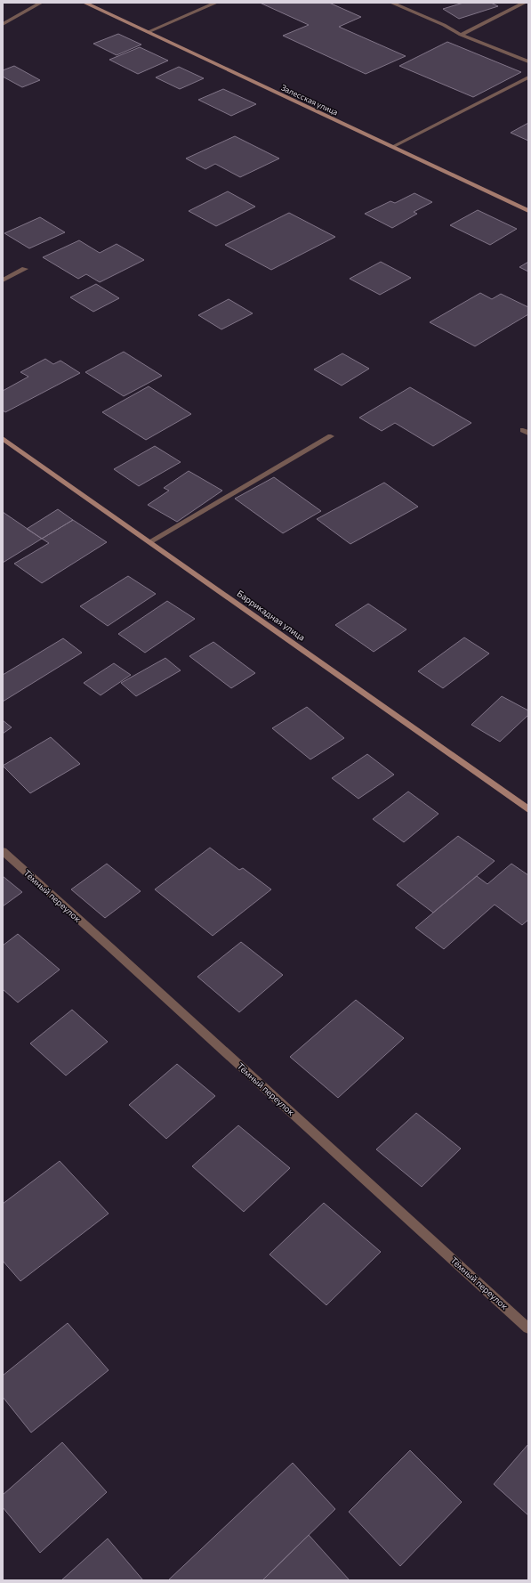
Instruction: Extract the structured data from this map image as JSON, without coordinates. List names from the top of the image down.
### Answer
{
  "streets": {
    "main road": ["Залесская улица", "Баррикадная улица"],
    "street": ["Тёмный переулок"]
  }
}
